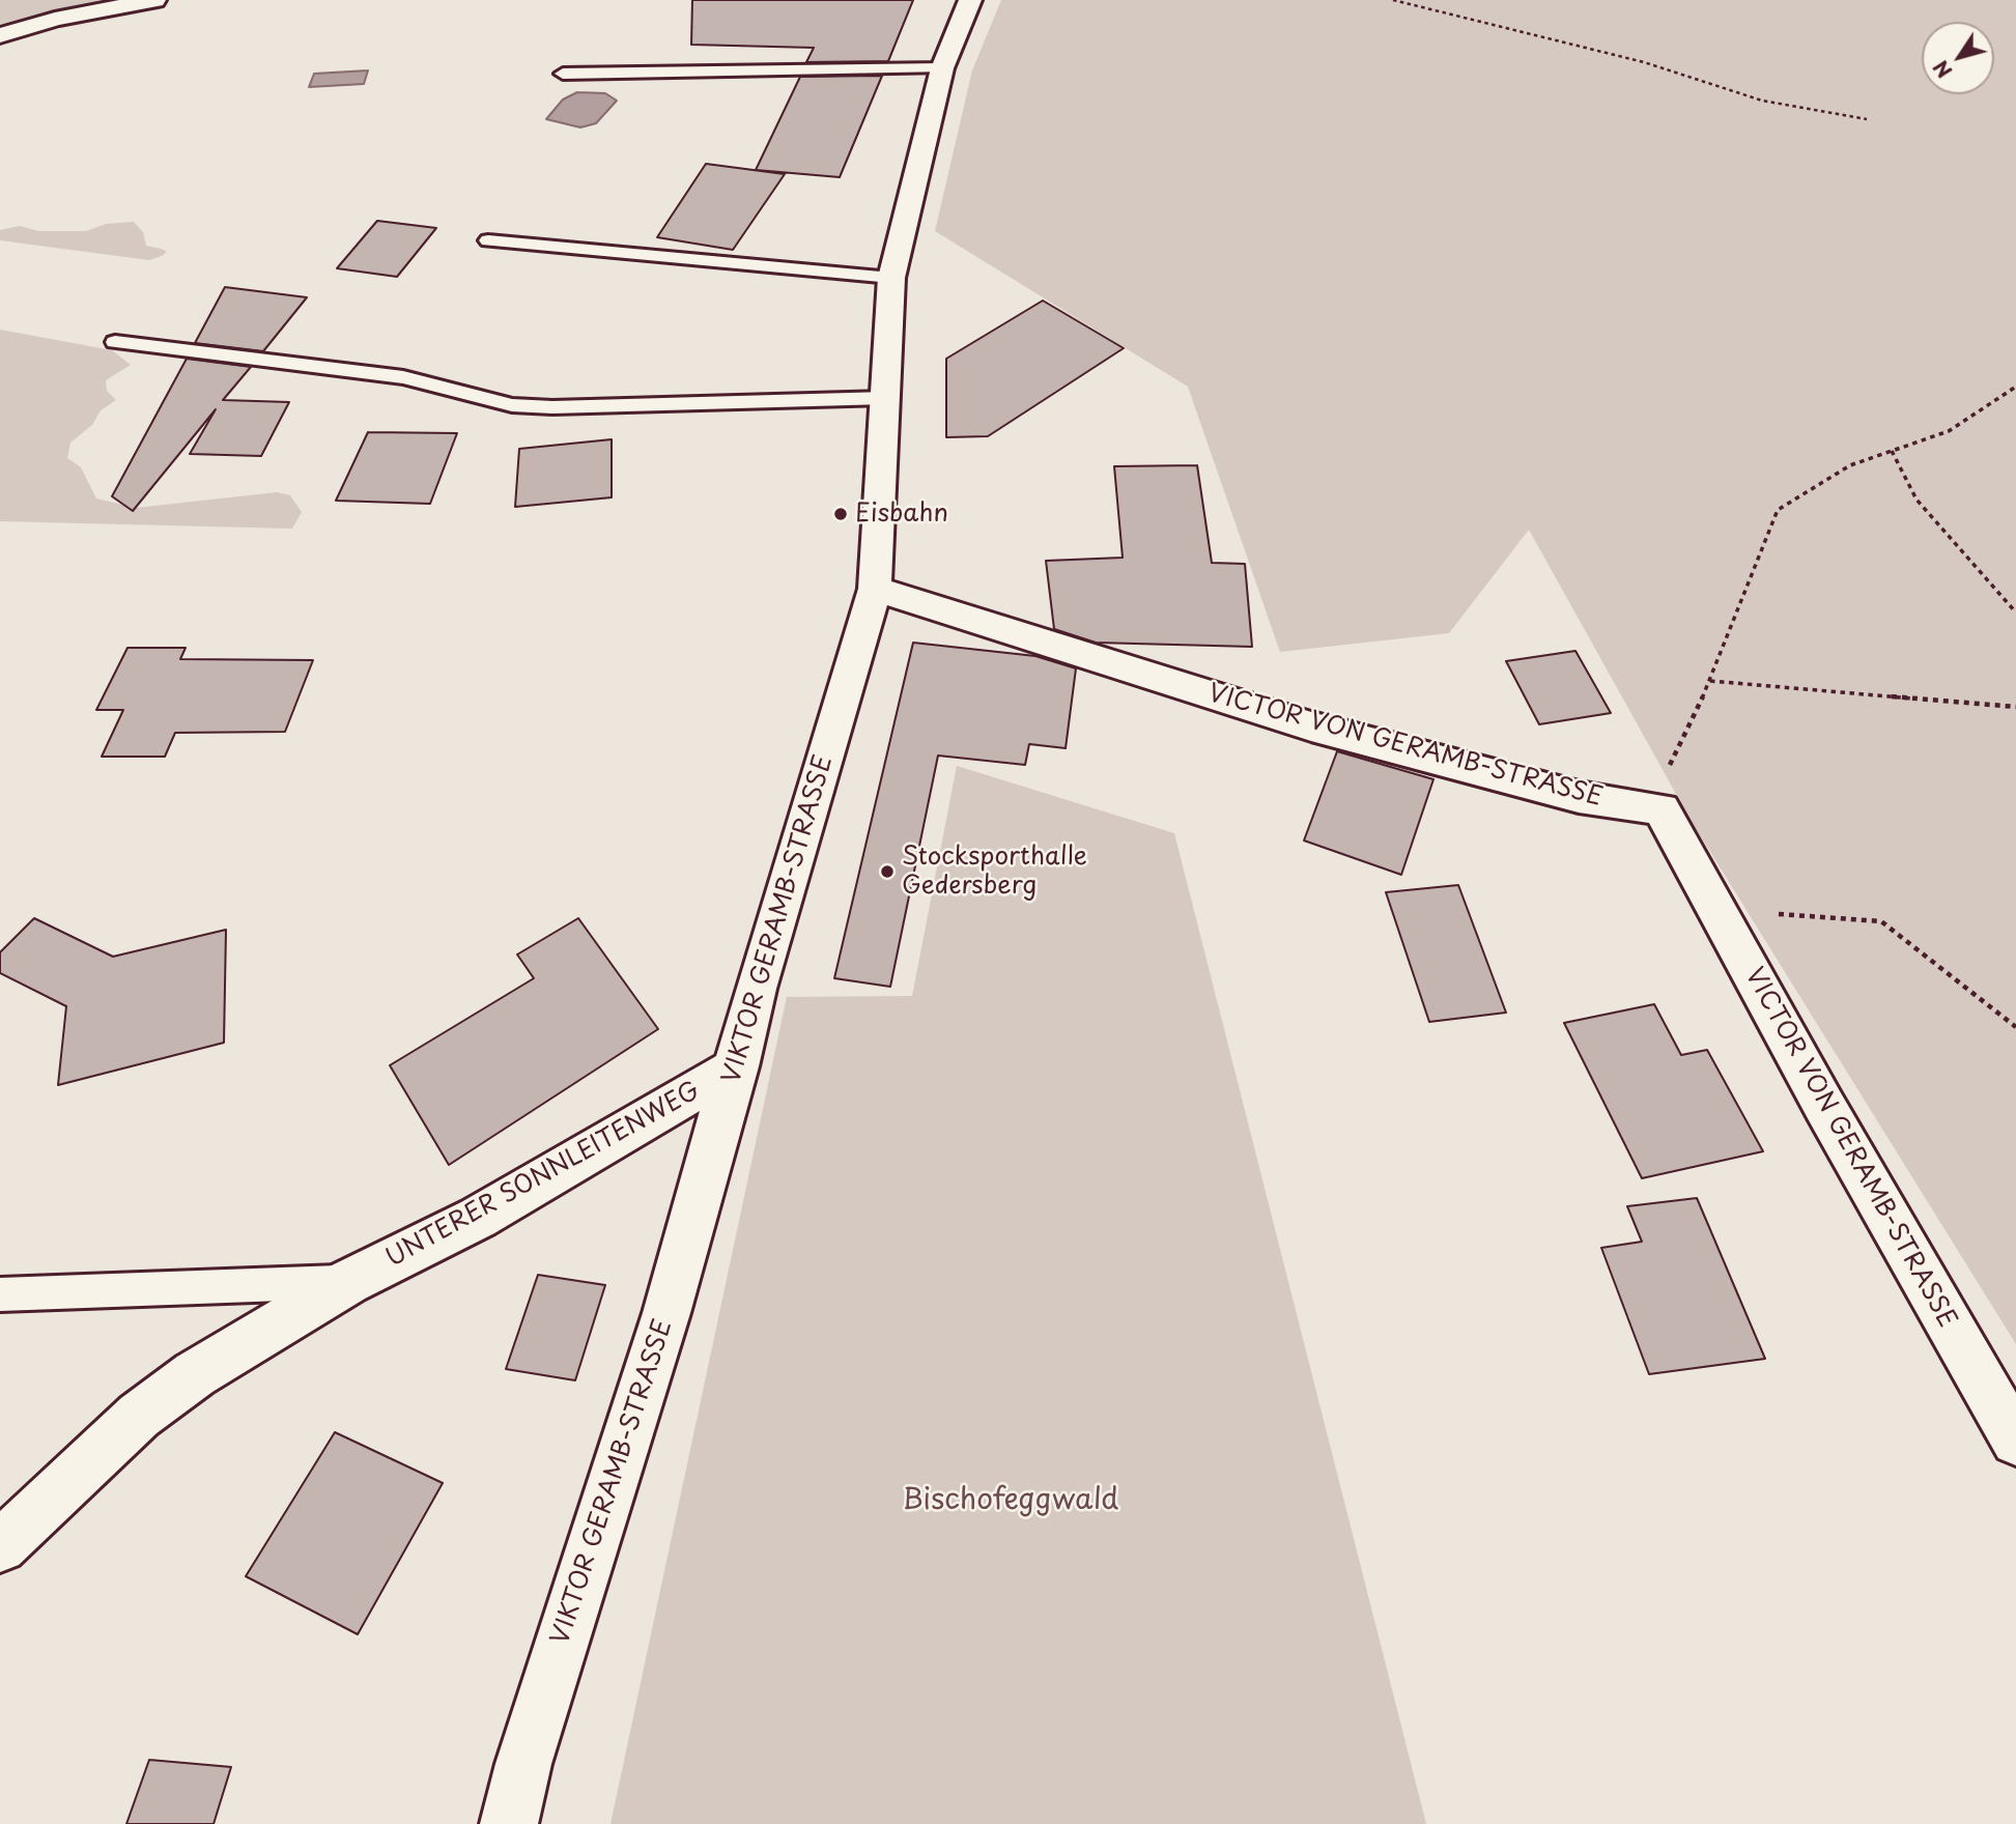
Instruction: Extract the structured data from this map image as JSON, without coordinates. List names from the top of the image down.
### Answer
{
  "streets": {
    "street": ["VICTOR VON GERAMB-STRASSE", "VIKTOR GERAMB-STRASSE", "UNTERER SONNLEITENWEG"]
  },
  "crossings": [
    ["VICTOR VON GERAMB-STRASSE", "VIKTOR GERAMB-STRASSE"],
    ["VIKTOR GERAMB-STRASSE", "UNTERER SONNLEITENWEG"]
  ],
  "parks": ["Bischofeggwald"],
  "places": ["Eisbahn", "Stocksporthalle Gedersberg"],
  "north": "bottom left"
}
